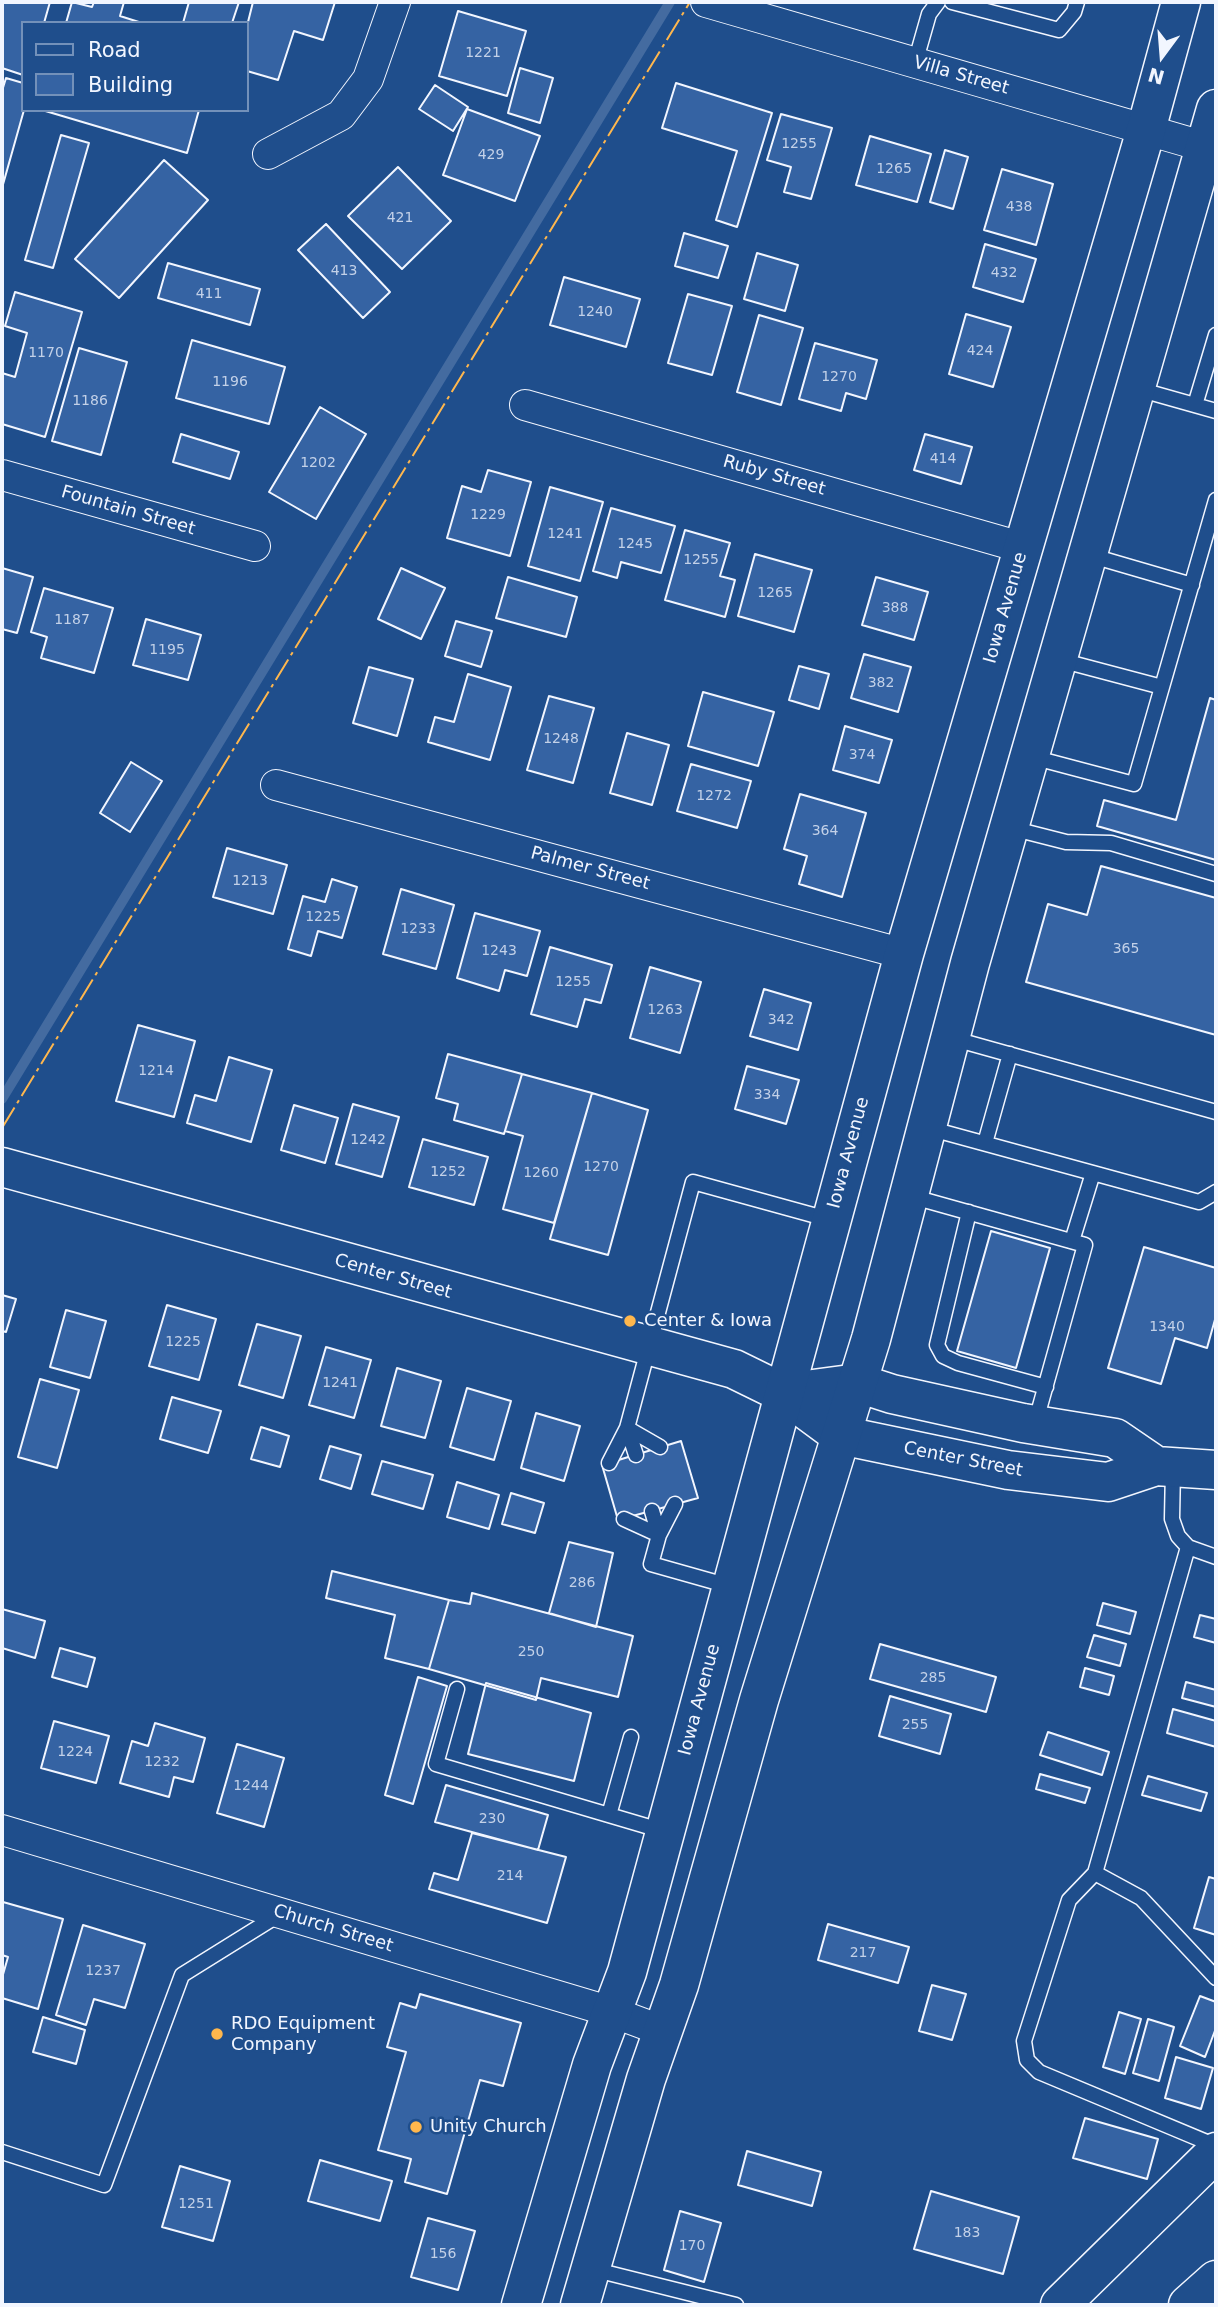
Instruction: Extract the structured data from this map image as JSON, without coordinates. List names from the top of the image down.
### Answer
{
  "streets": {
    "main road": ["Iowa Avenue", "Center Street"],
    "street": [
      "Villa Street",
      "Ruby Street",
      "Fountain Street",
      "Palmer Street",
      "Church Street"
    ]
  },
  "crossings": [
    ["Villa Street", "Iowa Avenue"],
    ["Ruby Street", "Iowa Avenue"],
    ["Iowa Avenue", "Palmer Street"],
    ["Iowa Avenue", "Center Street"],
    ["Iowa Avenue", "Church Street"]
  ],
  "places": ["Center & Iowa", "RDO Equipment Company", "Unity Church"],
  "house_numbers": [
    "1221",
    "1255",
    "429",
    "1265",
    "438",
    "421",
    "413",
    "432",
    "411",
    "1240",
    "424",
    "1170",
    "1270",
    "1196",
    "1186",
    "414",
    "1202",
    "1229",
    "1241",
    "1245",
    "1255",
    "1265",
    "388",
    "1187",
    "1195",
    "382",
    "1248",
    "374",
    "1272",
    "364",
    "1213",
    "1225",
    "1233",
    "365",
    "1243",
    "1255",
    "1263",
    "342",
    "1214",
    "334",
    "1242",
    "1270",
    "1252",
    "1260",
    "1340",
    "1225",
    "1241",
    "286",
    "250",
    "285",
    "255",
    "1224",
    "1232",
    "1244",
    "230",
    "214",
    "217",
    "1237",
    "1251",
    "183",
    "170",
    "156"
  ],
  "legend": ["Road", "Building"],
  "north": "bottom"
}
